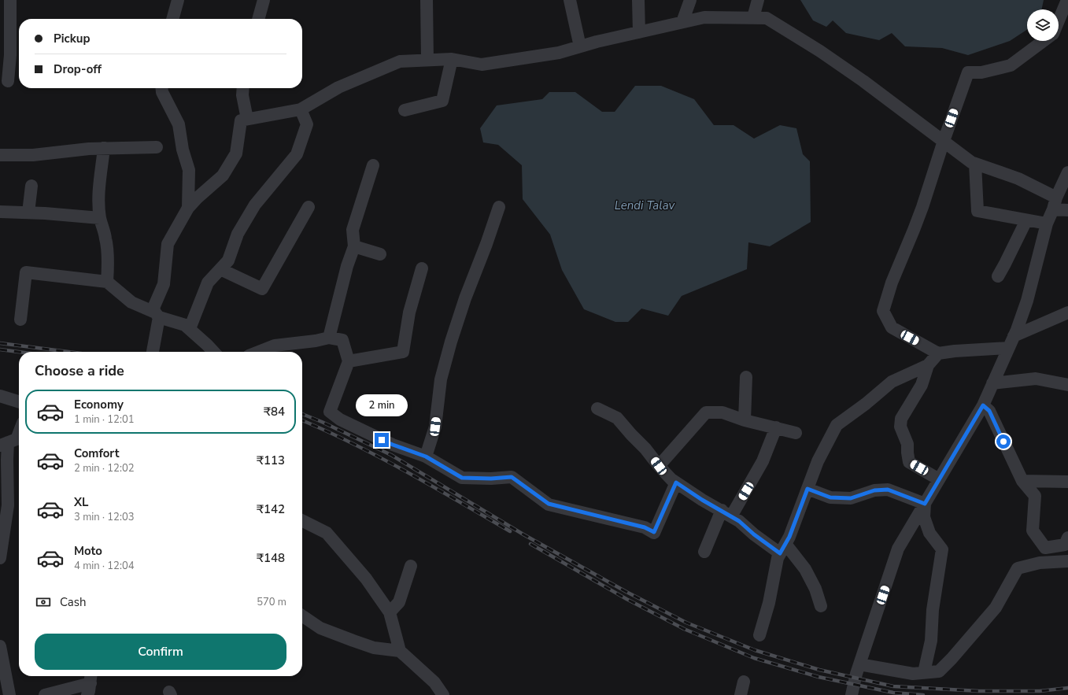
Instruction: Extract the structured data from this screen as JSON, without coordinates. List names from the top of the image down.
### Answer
{
  "water": ["Lendi Talav"],
  "page": {
    "banner": ["Pickup", "Drop-off"],
    "heading": "Choose a ride",
    "list": [
      {
        "name": "Economy",
        "note": "1 min · 12:01",
        "value": "₹84"
      },
      {
        "name": "Comfort",
        "note": "2 min · 12:02",
        "value": "₹113"
      },
      {
        "name": "XL",
        "note": "3 min · 12:03",
        "value": "₹142"
      },
      {
        "name": "Moto",
        "note": "4 min · 12:04",
        "value": "₹148"
      }
    ],
    "bubble": "2 min",
    "pay": ["Cash", "570 m"],
    "buttons": "Confirm"
  }
}
